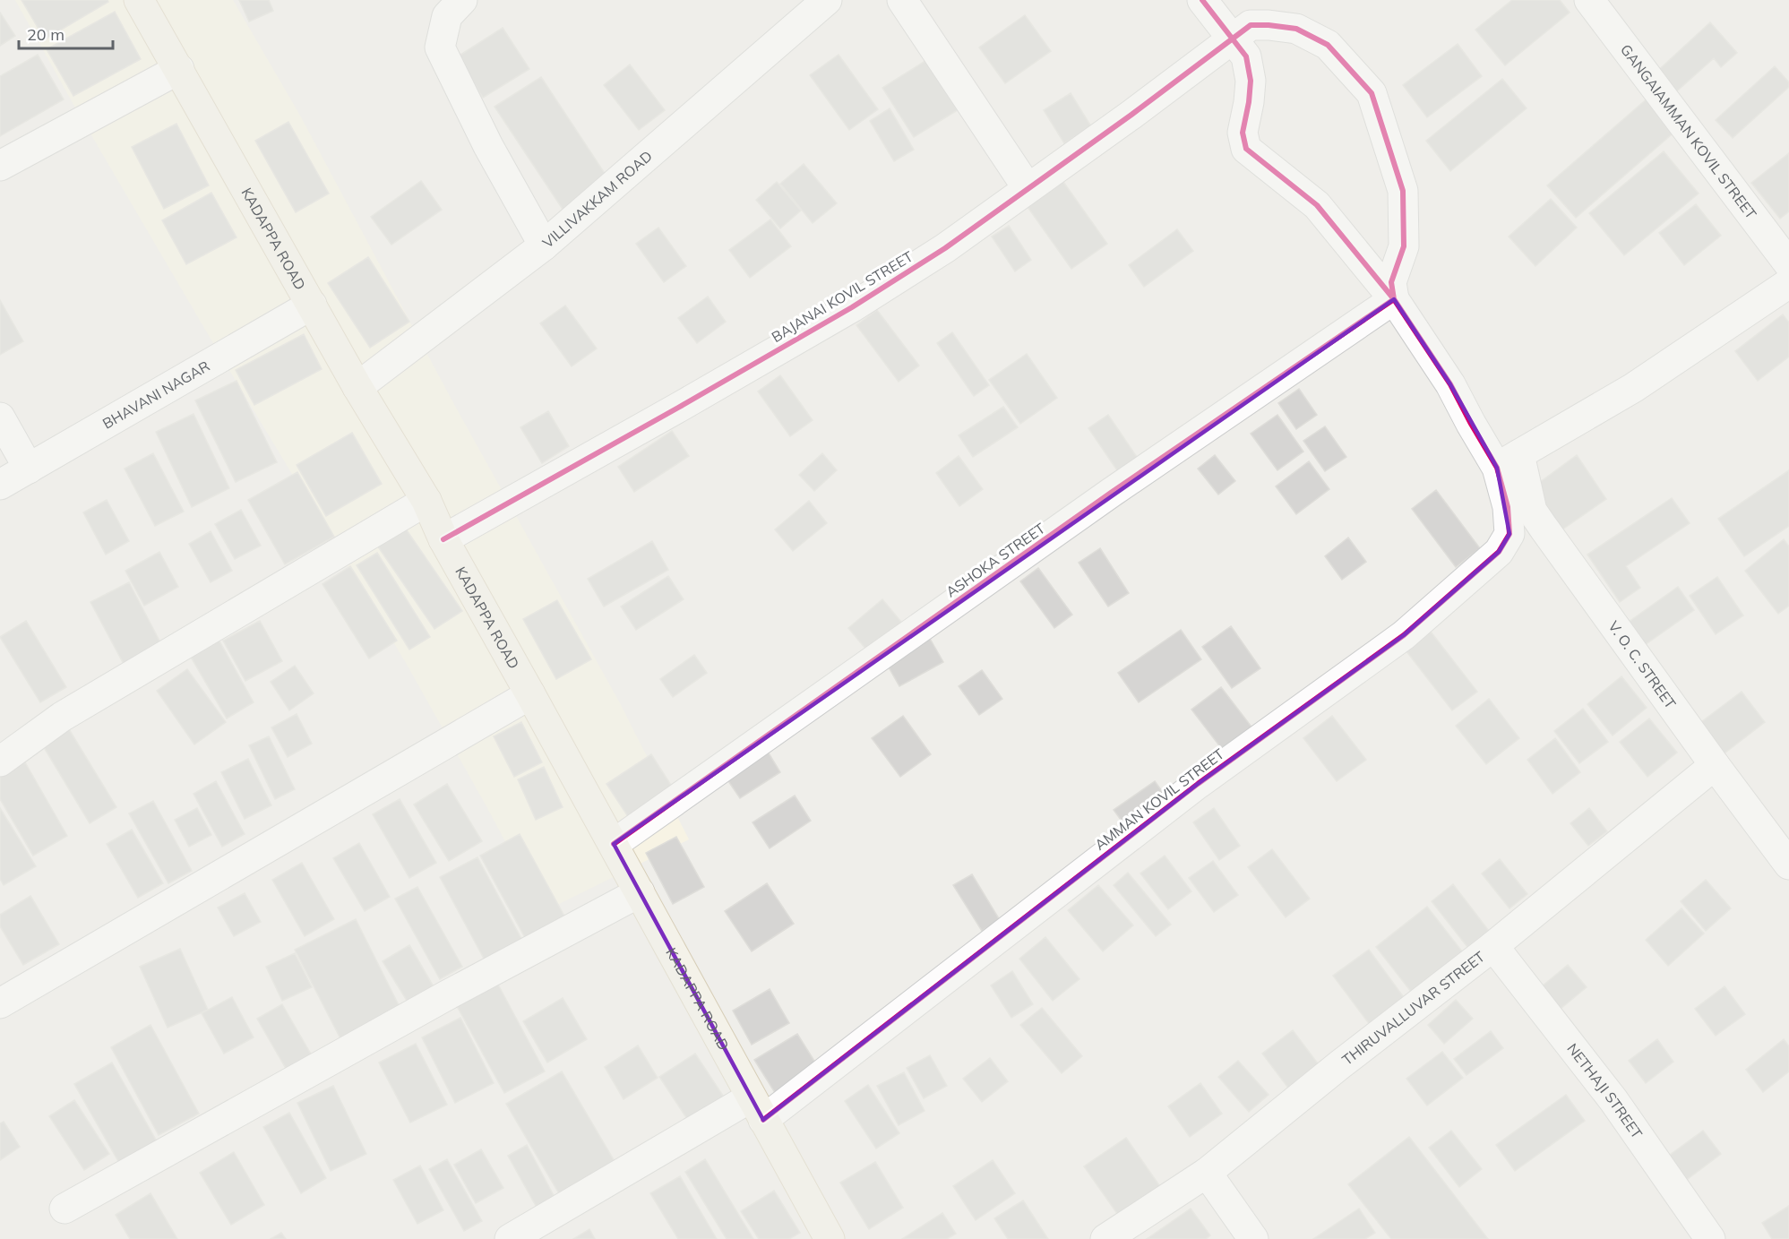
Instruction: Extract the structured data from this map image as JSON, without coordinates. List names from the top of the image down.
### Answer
{
  "streets": {
    "main road": ["KADAPPA ROAD"],
    "street": [
      "GANGAIAMMAN KOVIL STREET",
      "VILLIVAKKAM ROAD",
      "BAJANAI KOVIL STREET",
      "BHAVANI NAGAR",
      "ASHOKA STREET",
      "V. O. C. STREET",
      "AMMAN KOVIL STREET",
      "THIRUVALLUVAR STREET",
      "NETHAJI STREET"
    ]
  },
  "crossings": [
    ["VILLIVAKKAM ROAD", "KADAPPA ROAD"],
    ["KADAPPA ROAD", "BAJANAI KOVIL STREET"],
    ["KADAPPA ROAD", "BHAVANI NAGAR"],
    ["KADAPPA ROAD", "ASHOKA STREET"],
    ["KADAPPA ROAD", "AMMAN KOVIL STREET"],
    ["V. O. C. STREET", "AMMAN KOVIL STREET"],
    ["V. O. C. STREET", "THIRUVALLUVAR STREET"],
    ["THIRUVALLUVAR STREET", "NETHAJI STREET"]
  ],
  "scale_bar": "20 m"
}
